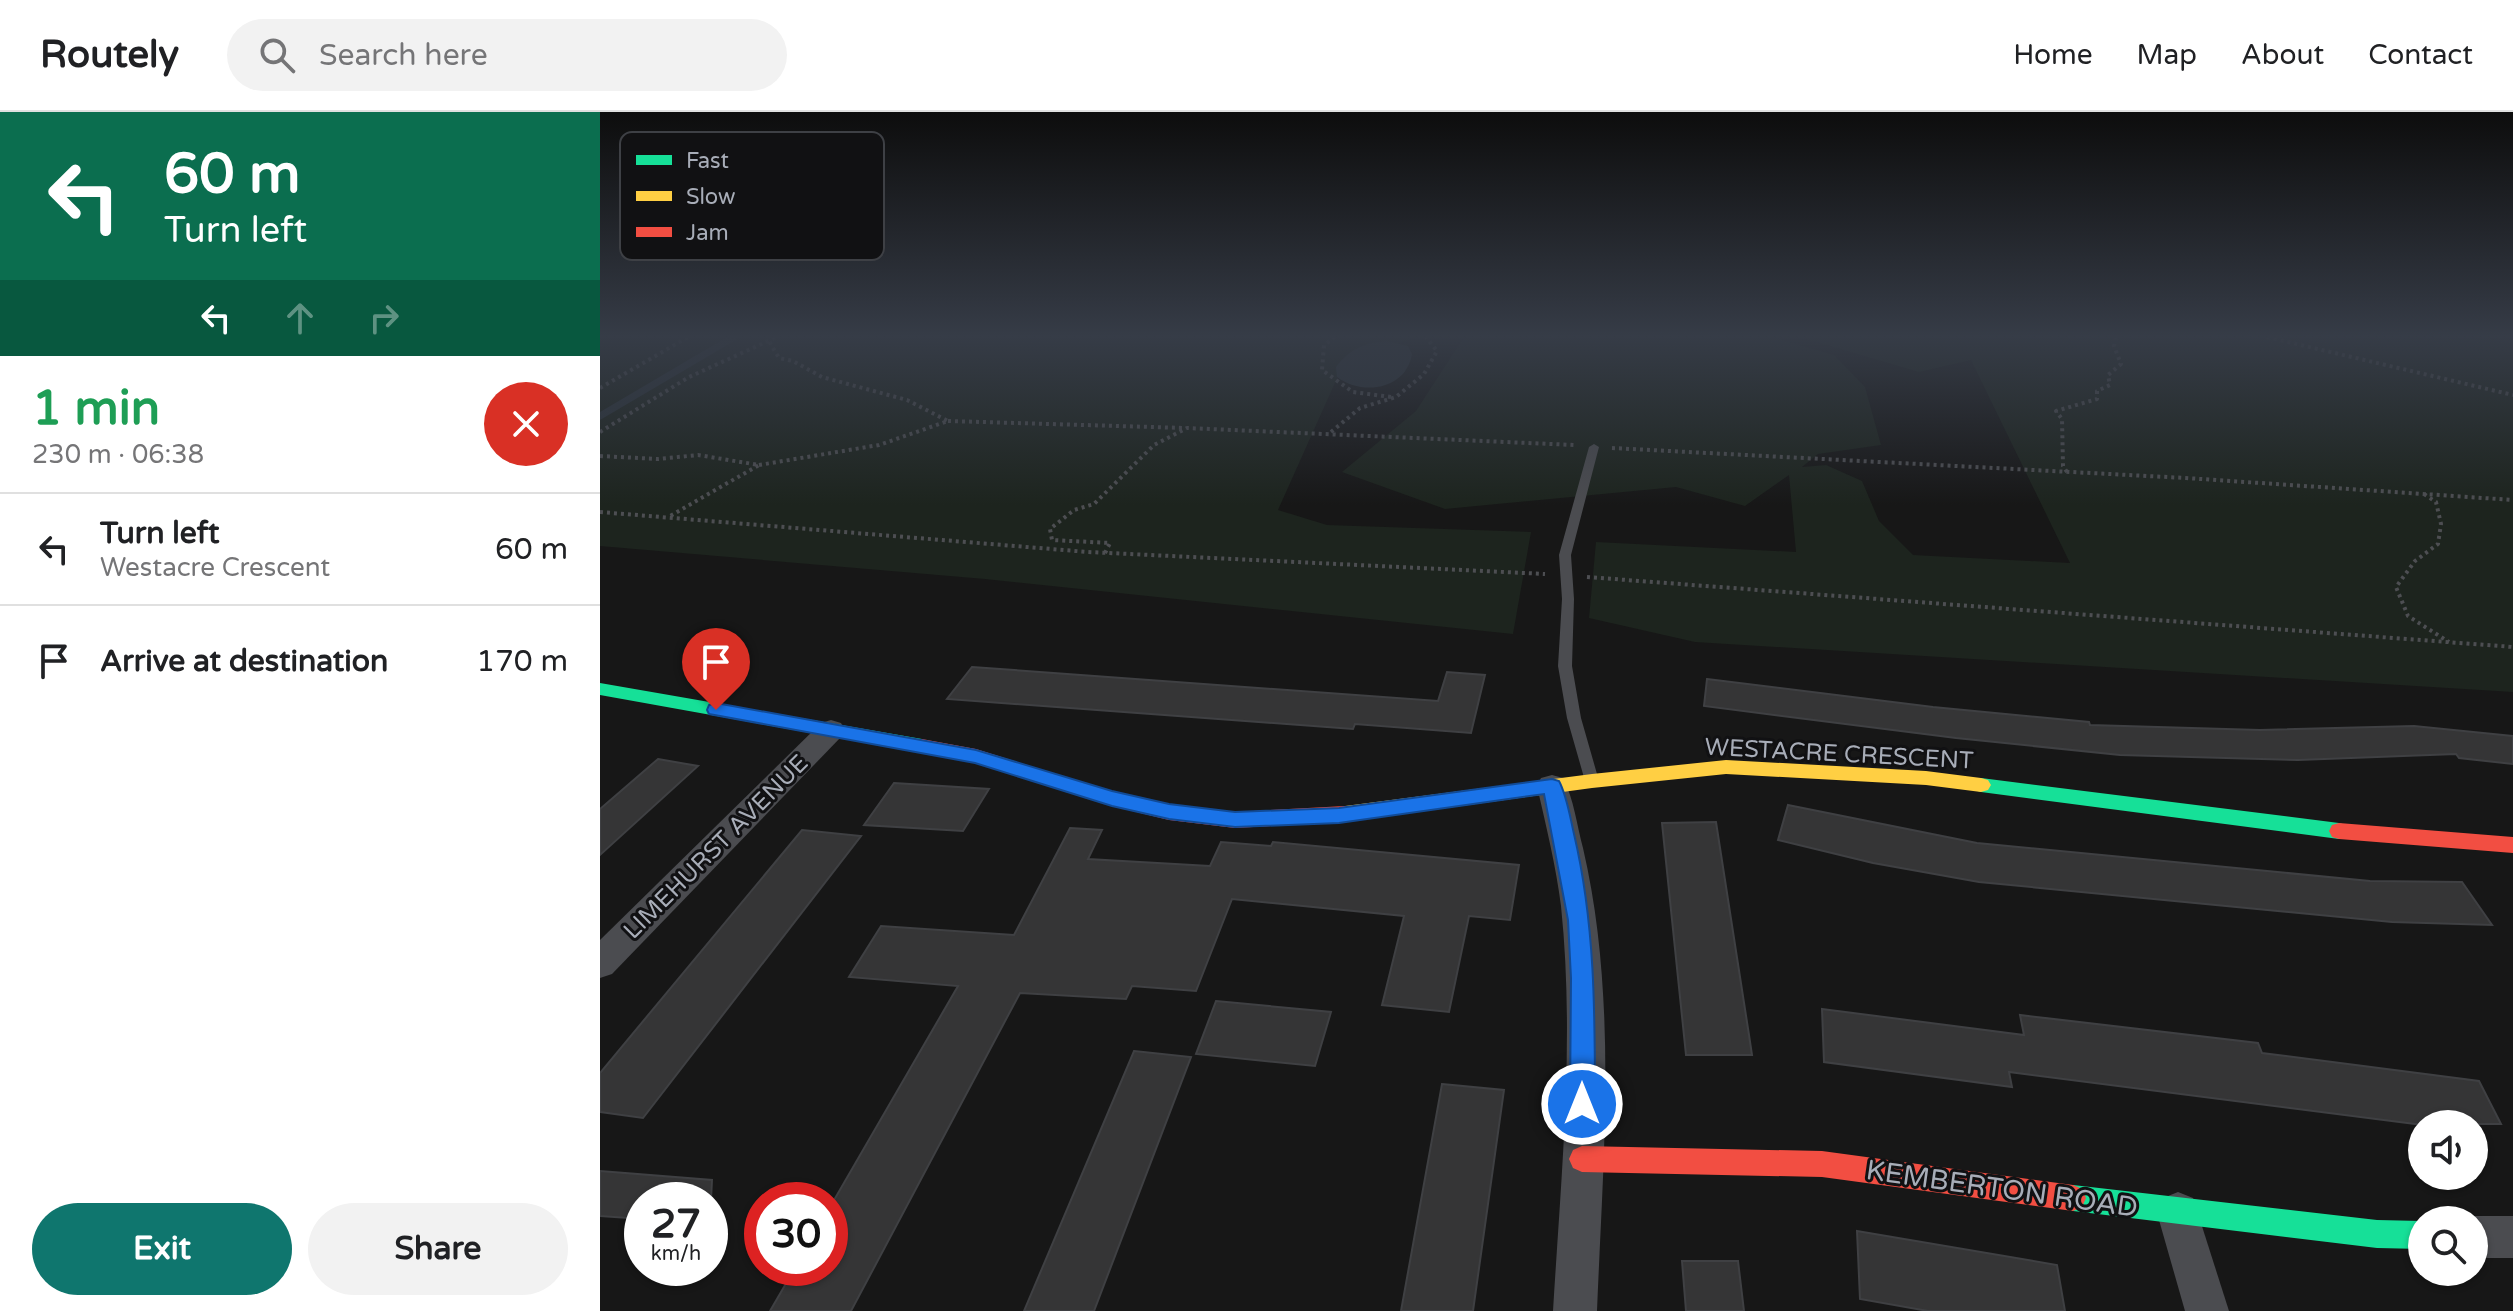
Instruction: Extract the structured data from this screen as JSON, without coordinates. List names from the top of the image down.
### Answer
{
  "streets": {
    "street": ["WESTACRE CRESCENT", "LIMEHURST AVENUE", "KEMBERTON ROAD"]
  },
  "crossings": [
    ["WESTACRE CRESCENT", "LIMEHURST AVENUE"]
  ],
  "legend": ["Fast", "Slow", "Jam"],
  "page": {
    "header": "Routely",
    "search": "Search here",
    "nav": [
      "Home",
      "Map",
      "About",
      "Contact"
    ],
    "turn": ["60 m", "Turn left"],
    "heading": ["1 min", "230 m · 06:38"],
    "list": [
      {
        "name": "Turn left",
        "note": "Westacre Crescent",
        "value": "60 m"
      },
      {
        "name": "Arrive at destination",
        "value": "170 m"
      }
    ],
    "speed": "27 km/h",
    "limit": "30",
    "buttons": ["Exit", "Share"]
  }
}
